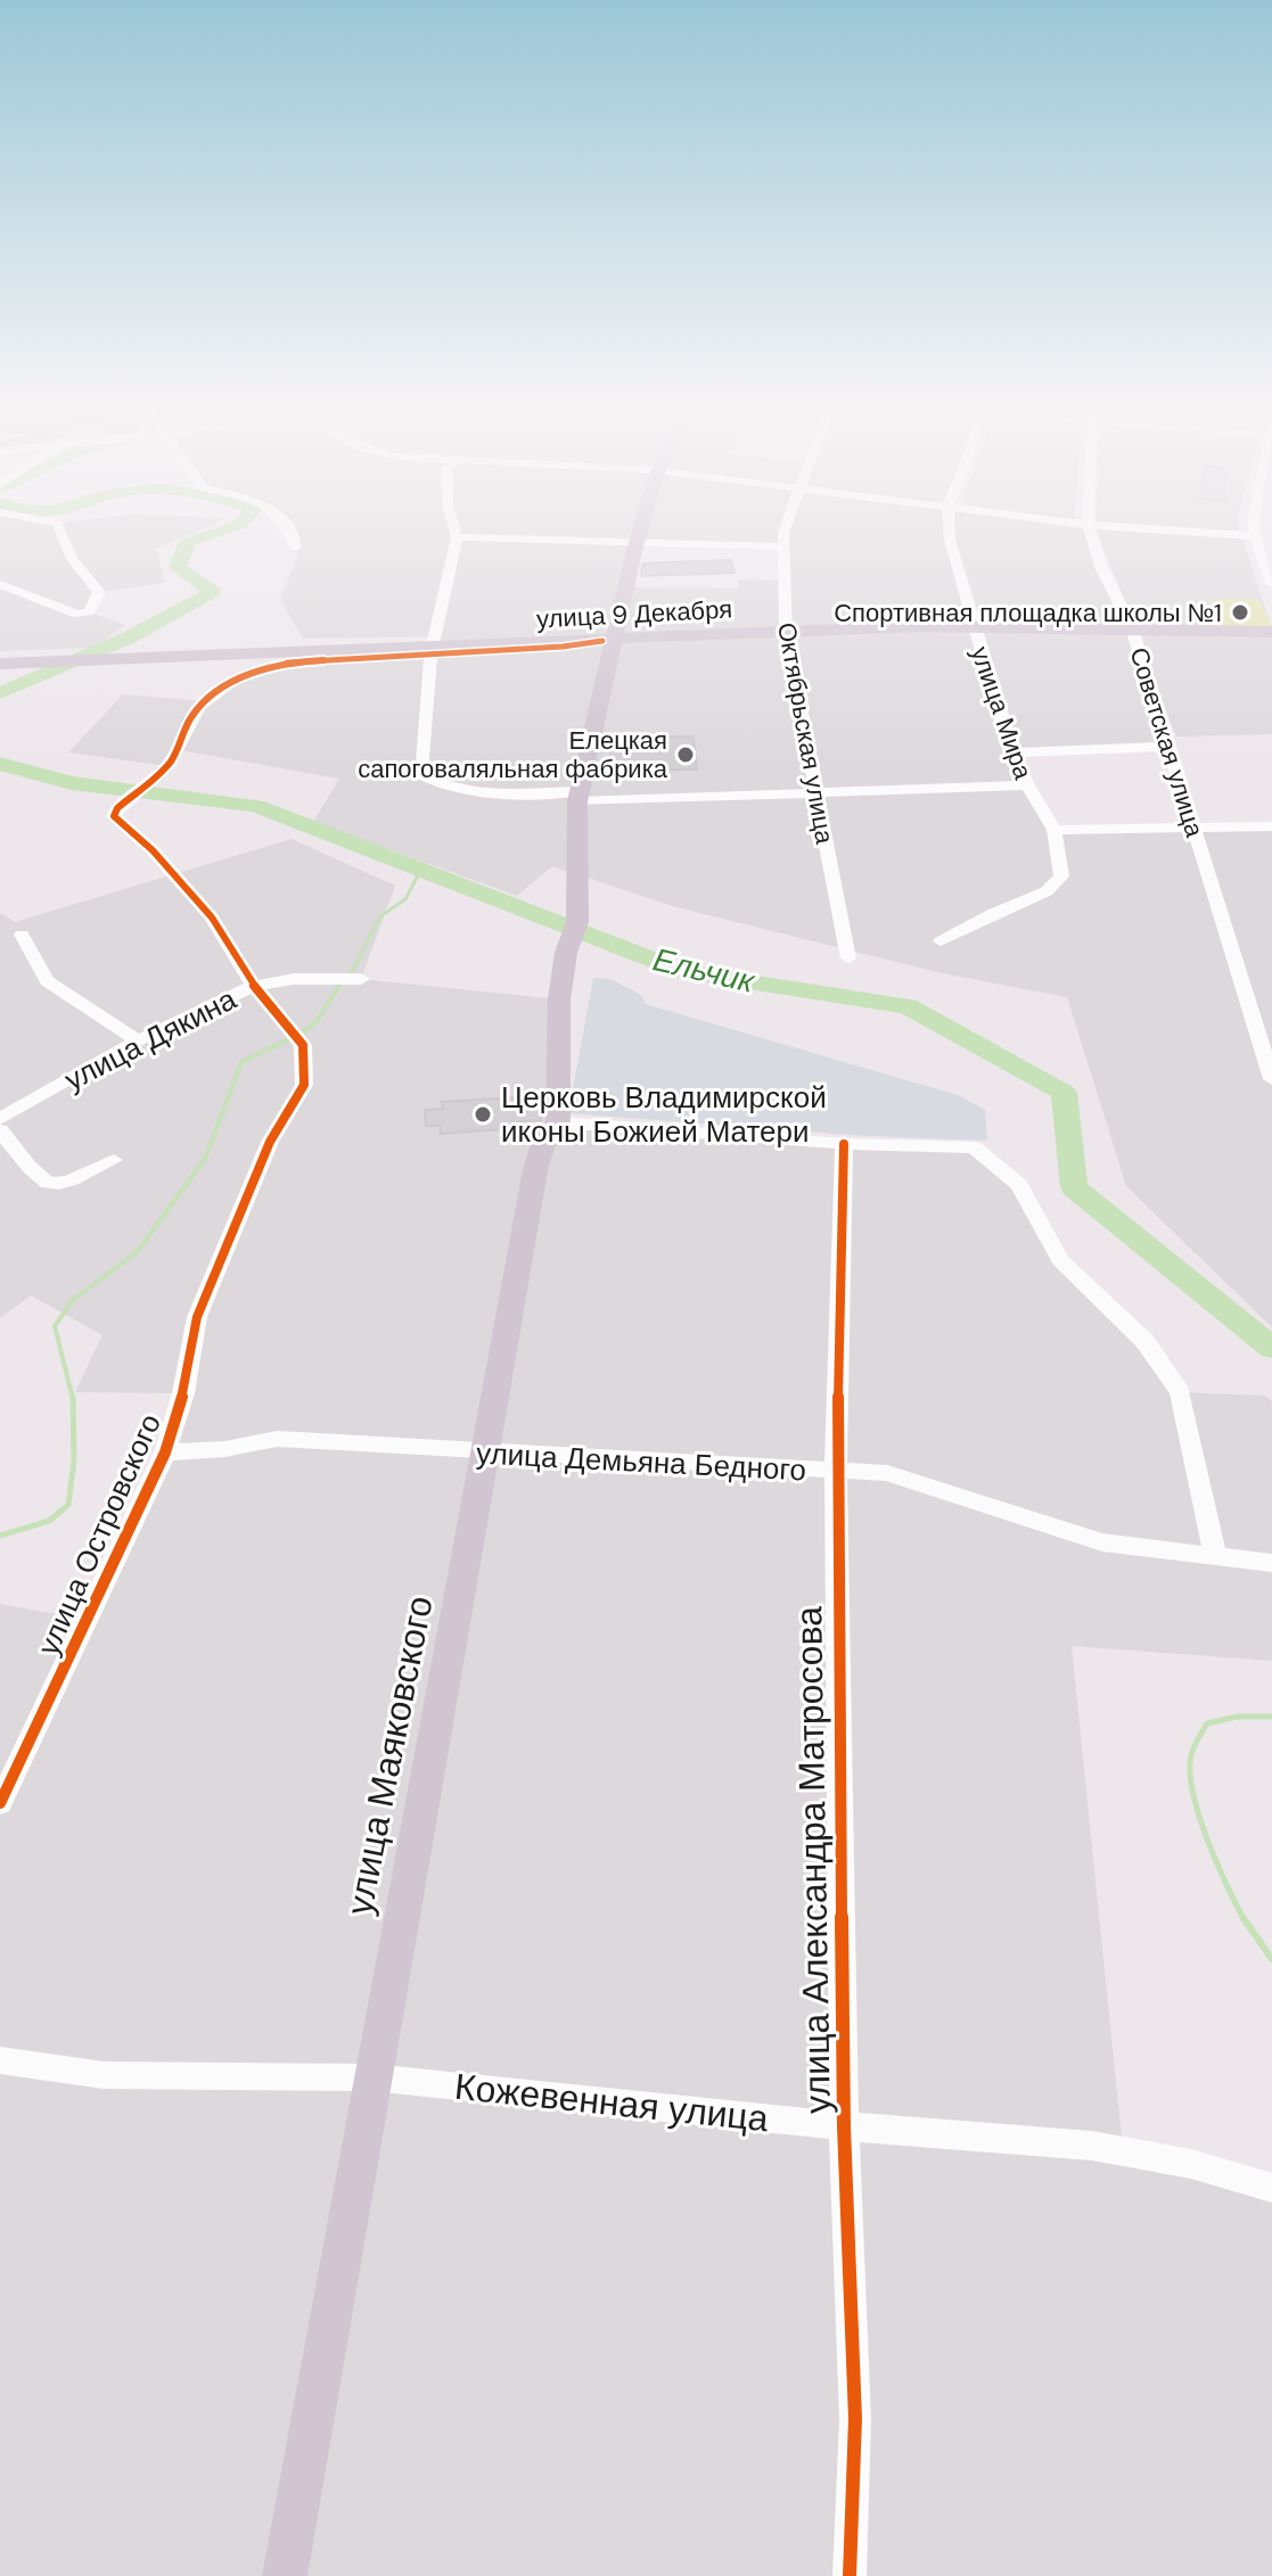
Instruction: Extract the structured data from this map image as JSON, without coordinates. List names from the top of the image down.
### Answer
{
  "streets": {
    "main road": ["улица 9 Декабря", "улица Маяковского"],
    "street": [
      "улица Мира",
      "Октябрьская улица",
      "Советская улица",
      "улица Дякина",
      "улица Демьяна Бедного",
      "улица Островского",
      "улица Александра Матросова",
      "Кожевенная улица"
    ]
  },
  "crossings": [
    ["улица 9 Декабря", "улица Мира"],
    ["улица 9 Декабря", "Октябрьская улица"],
    ["улица 9 Декабря", "Советская улица"],
    ["улица 9 Декабря", "улица Маяковского"],
    ["улица Дякина", "улица Островского"],
    ["улица Демьяна Бедного", "улица Островского"],
    ["улица Демьяна Бедного", "улица Маяковского"],
    ["улица Демьяна Бедного", "улица Александра Матросова"],
    ["улица Маяковского", "Кожевенная улица"],
    ["улица Александра Матросова", "Кожевенная улица"]
  ],
  "water": ["Ельчик"],
  "places": ["Спортивная площадка школы №1", "Елецкая сапоговаляльная фабрика", "Церковь Владимирской иконы Божией Матери"]
}
